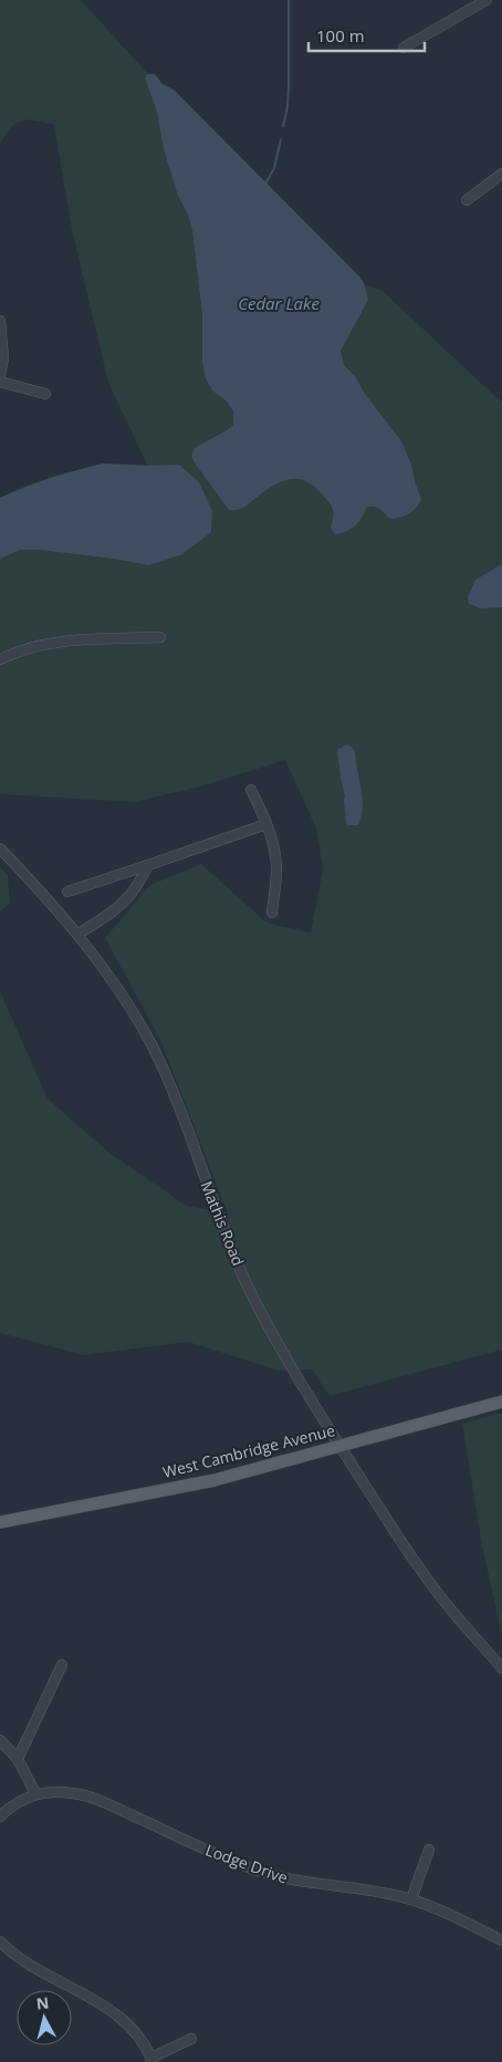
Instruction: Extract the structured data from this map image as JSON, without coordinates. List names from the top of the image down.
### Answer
{
  "streets": {
    "main road": ["West Cambridge Avenue"],
    "street": ["Mathis Road", "Lodge Drive"]
  },
  "crossings": [
    ["Mathis Road", "West Cambridge Avenue"]
  ],
  "water": ["Cedar Lake"],
  "scale_bar": "100 m",
  "north": "top"
}
